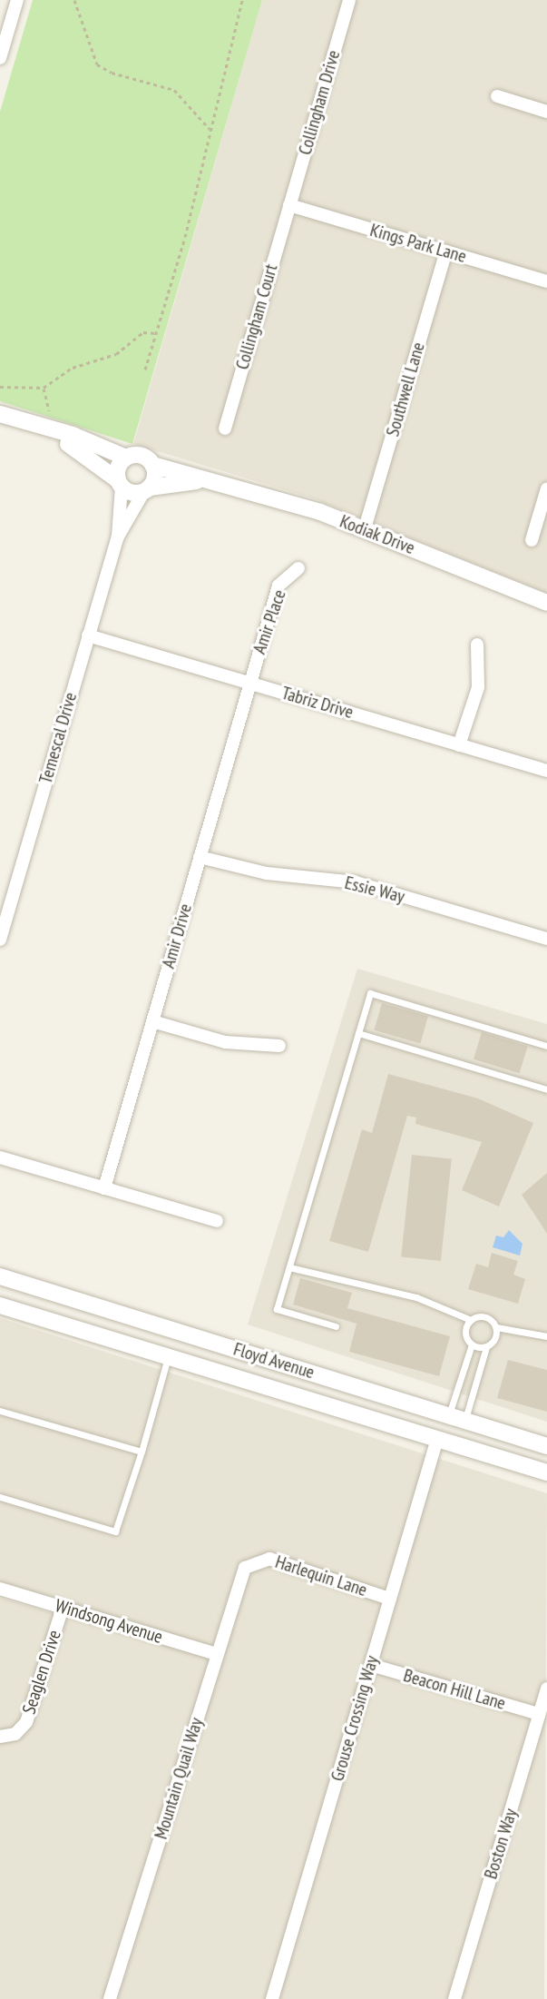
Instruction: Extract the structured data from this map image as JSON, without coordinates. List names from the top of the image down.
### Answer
{
  "streets": {
    "street": [
      "Collingham Drive",
      "Kings Park Lane",
      "Collingham Court",
      "Southwell Lane",
      "Kodiak Drive",
      "Amir Place",
      "Tabriz Drive",
      "Temescal Drive",
      "Essie Way",
      "Amir Drive",
      "Floyd Avenue",
      "Harlequin Lane",
      "Windsong Avenue",
      "Seaglen Drive",
      "Beacon Hill Lane",
      "Grouse Crossing Way",
      "Mountain Quail Way",
      "Boston Way"
    ]
  },
  "crossings": [
    ["Collingham Drive", "Kings Park Lane"],
    ["Collingham Drive", "Collingham Court"],
    ["Kings Park Lane", "Collingham Court"],
    ["Kings Park Lane", "Southwell Lane"],
    ["Southwell Lane", "Kodiak Drive"],
    ["Kodiak Drive", "Temescal Drive"],
    ["Amir Place", "Tabriz Drive"],
    ["Amir Place", "Amir Drive"],
    ["Tabriz Drive", "Temescal Drive"],
    ["Tabriz Drive", "Amir Drive"],
    ["Essie Way", "Amir Drive"],
    ["Floyd Avenue", "Grouse Crossing Way"],
    ["Harlequin Lane", "Grouse Crossing Way"],
    ["Harlequin Lane", "Mountain Quail Way"],
    ["Windsong Avenue", "Seaglen Drive"],
    ["Windsong Avenue", "Mountain Quail Way"],
    ["Beacon Hill Lane", "Grouse Crossing Way"],
    ["Beacon Hill Lane", "Boston Way"]
  ]
}
